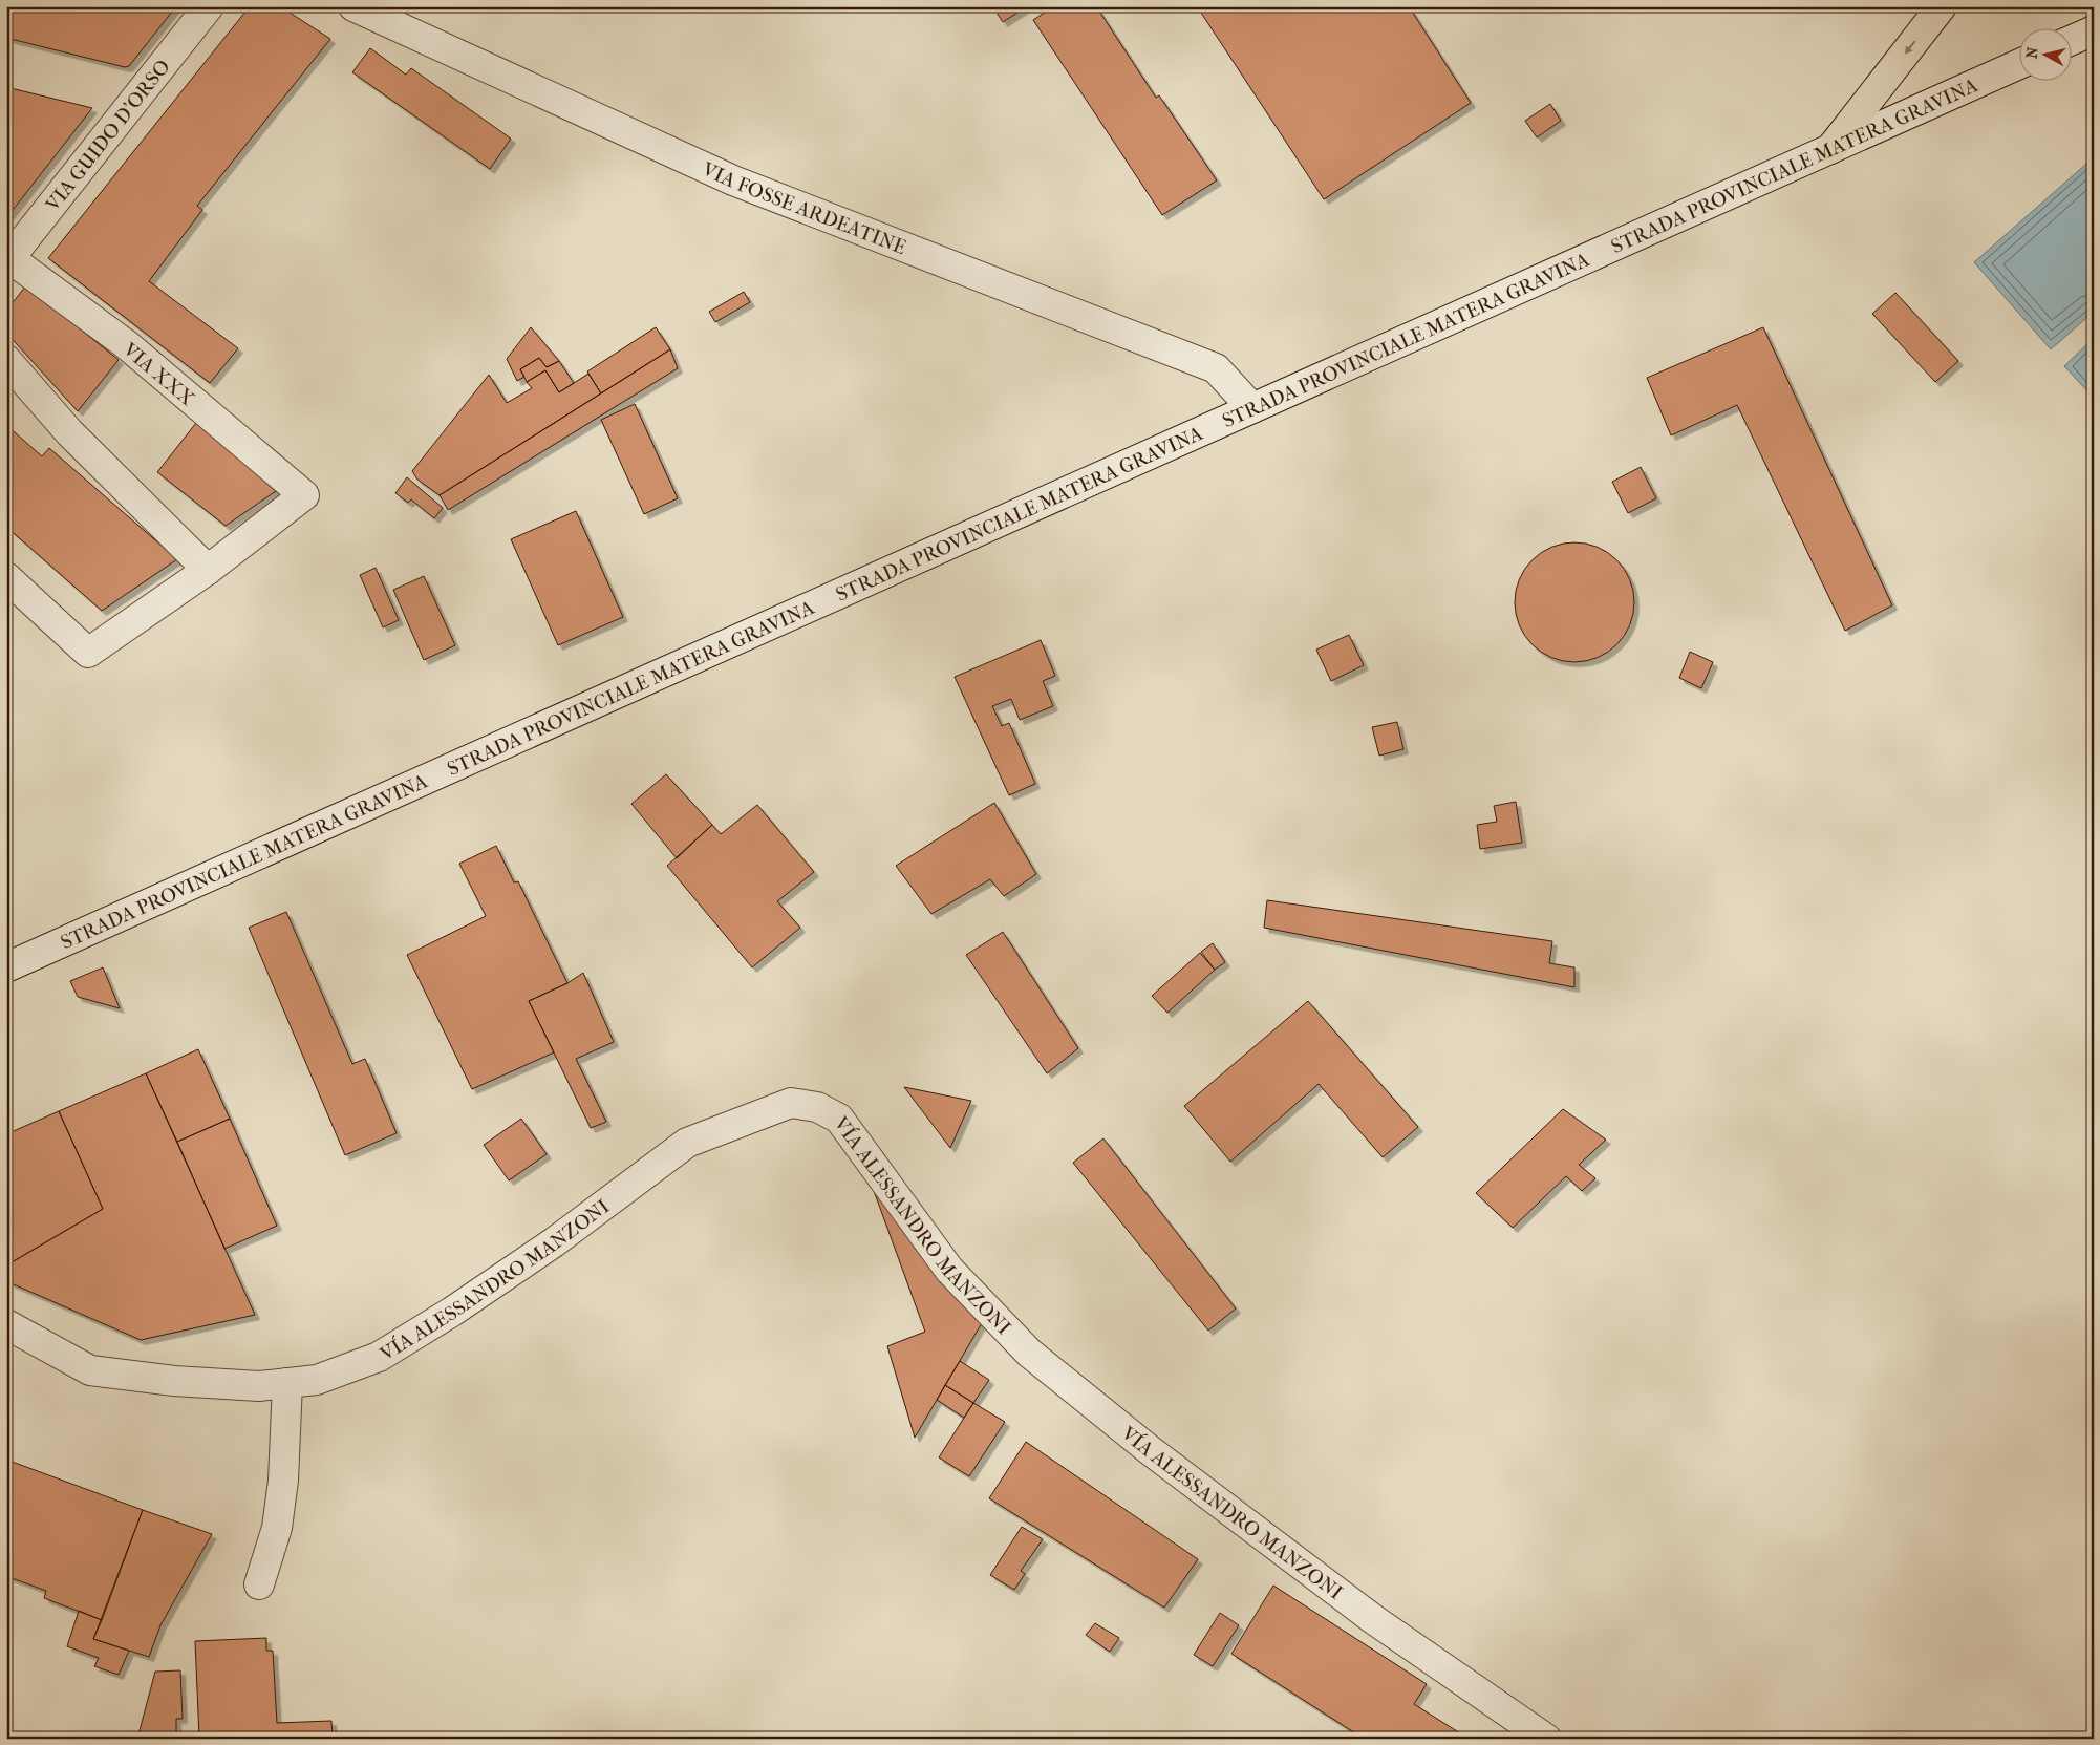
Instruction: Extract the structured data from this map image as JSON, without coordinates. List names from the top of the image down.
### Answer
{
  "streets": {
    "street": [
      "VIA GUIDO D'ORSO",
      "STRADA PROVINCIALE MATERA GRAVINA",
      "VIA FOSSE ARDEATINE",
      "VIA XXX",
      "VÍA ALESSANDRO MANZONI"
    ]
  },
  "crossings": [
    ["VIA GUIDO D'ORSO", "VIA XXX"],
    ["STRADA PROVINCIALE MATERA GRAVINA", "VIA FOSSE ARDEATINE"]
  ],
  "north": "left"
}
